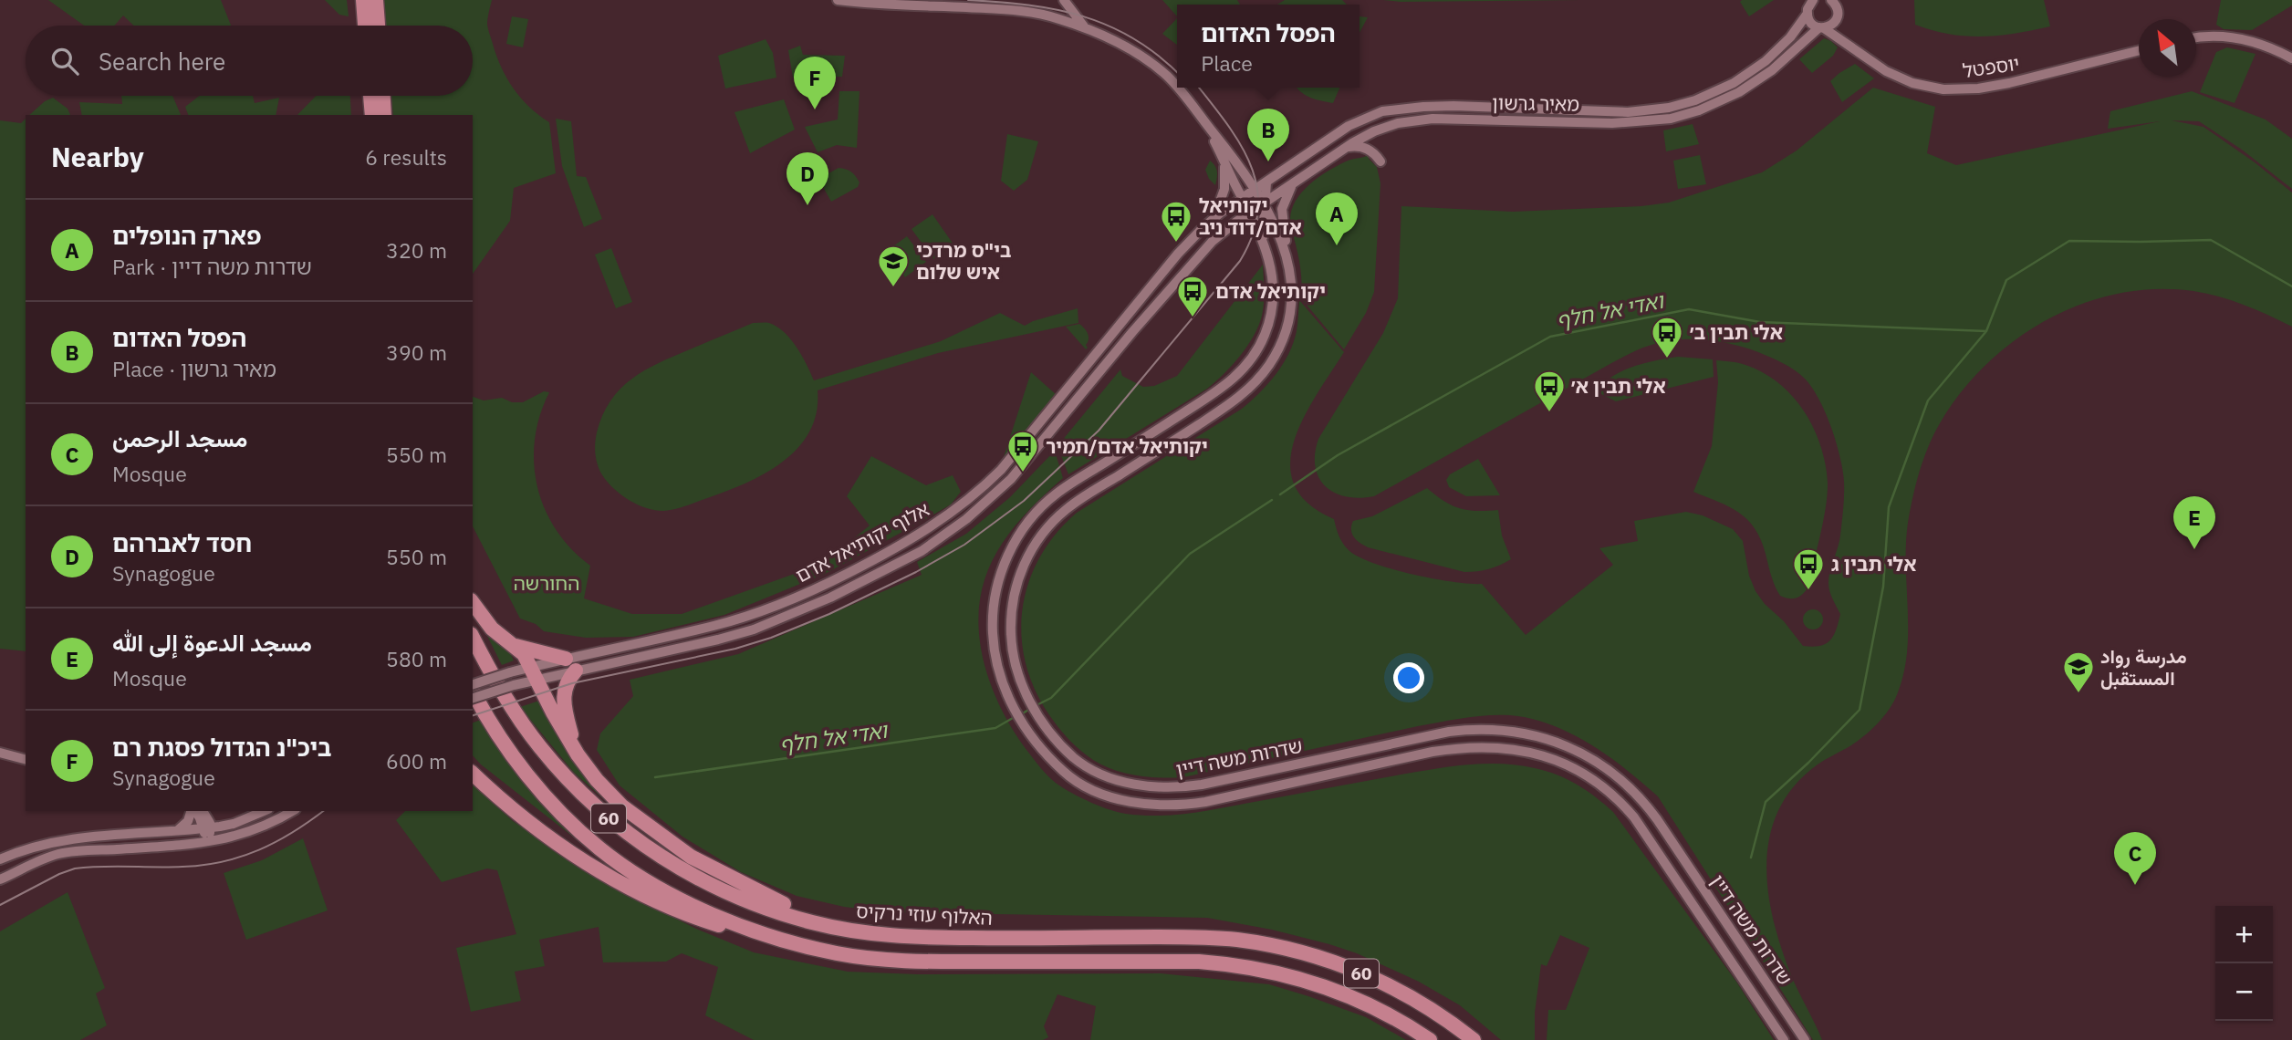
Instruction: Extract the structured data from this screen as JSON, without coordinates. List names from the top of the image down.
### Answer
{
  "streets": {
    "highway": ["60", "האלוף עוזי נרקיס"],
    "street": [
      "יוספטל",
      "מאיר גרשון",
      "אלוף יקותיאל אדם",
      "שדרות משה דיין"
    ]
  },
  "crossings": [
    ["יוספטל", "מאיר גרשון"],
    ["מאיר גרשון", "אלוף יקותיאל אדם"],
    ["מאיר גרשון", "שדרות משה דיין"],
    ["אלוף יקותיאל אדם", "שדרות משה דיין"],
    ["60", "האלוף עוזי נרקיס"]
  ],
  "water": ["ואדי אל חלף"],
  "parks": ["החורשה"],
  "places": {
    "bus stop": [
      "יקותיאל אדם/דוד ניב",
      "יקותיאל אדם",
      "אלי תבין ב׳",
      "אלי תבין א׳",
      "יקותיאל אדם/תמיר",
      "אלי תבין ג"
    ],
    "school or university": ["בי\"ס מרדכי איש שלום", "مدرسة رواد المستقبل"]
  },
  "north": "top left",
  "page": {
    "popup": ["הפסל האדום", "Place"],
    "search": "Search here",
    "pins": [
      "F",
      "B",
      "D",
      "A",
      "E",
      "C"
    ],
    "heading": ["Nearby", "6 results"],
    "list": [
      {
        "mark": "A",
        "name": "פארק הנופלים",
        "note": "Park · שדרות משה דיין",
        "value": "320 m"
      },
      {
        "mark": "B",
        "name": "הפסל האדום",
        "note": "Place · מאיר גרשון",
        "value": "390 m"
      },
      {
        "mark": "C",
        "name": "مسجد الرحمن",
        "note": "Mosque",
        "value": "550 m"
      },
      {
        "mark": "D",
        "name": "חסד לאברהם",
        "note": "Synagogue",
        "value": "550 m"
      },
      {
        "mark": "E",
        "name": "مسجد الدعوة إلى الله",
        "note": "Mosque",
        "value": "580 m"
      },
      {
        "mark": "F",
        "name": "ביכ\"נ הגדול פסגת רם",
        "note": "Synagogue",
        "value": "600 m"
      }
    ],
    "map_buttons": ["+", "−"]
  }
}
